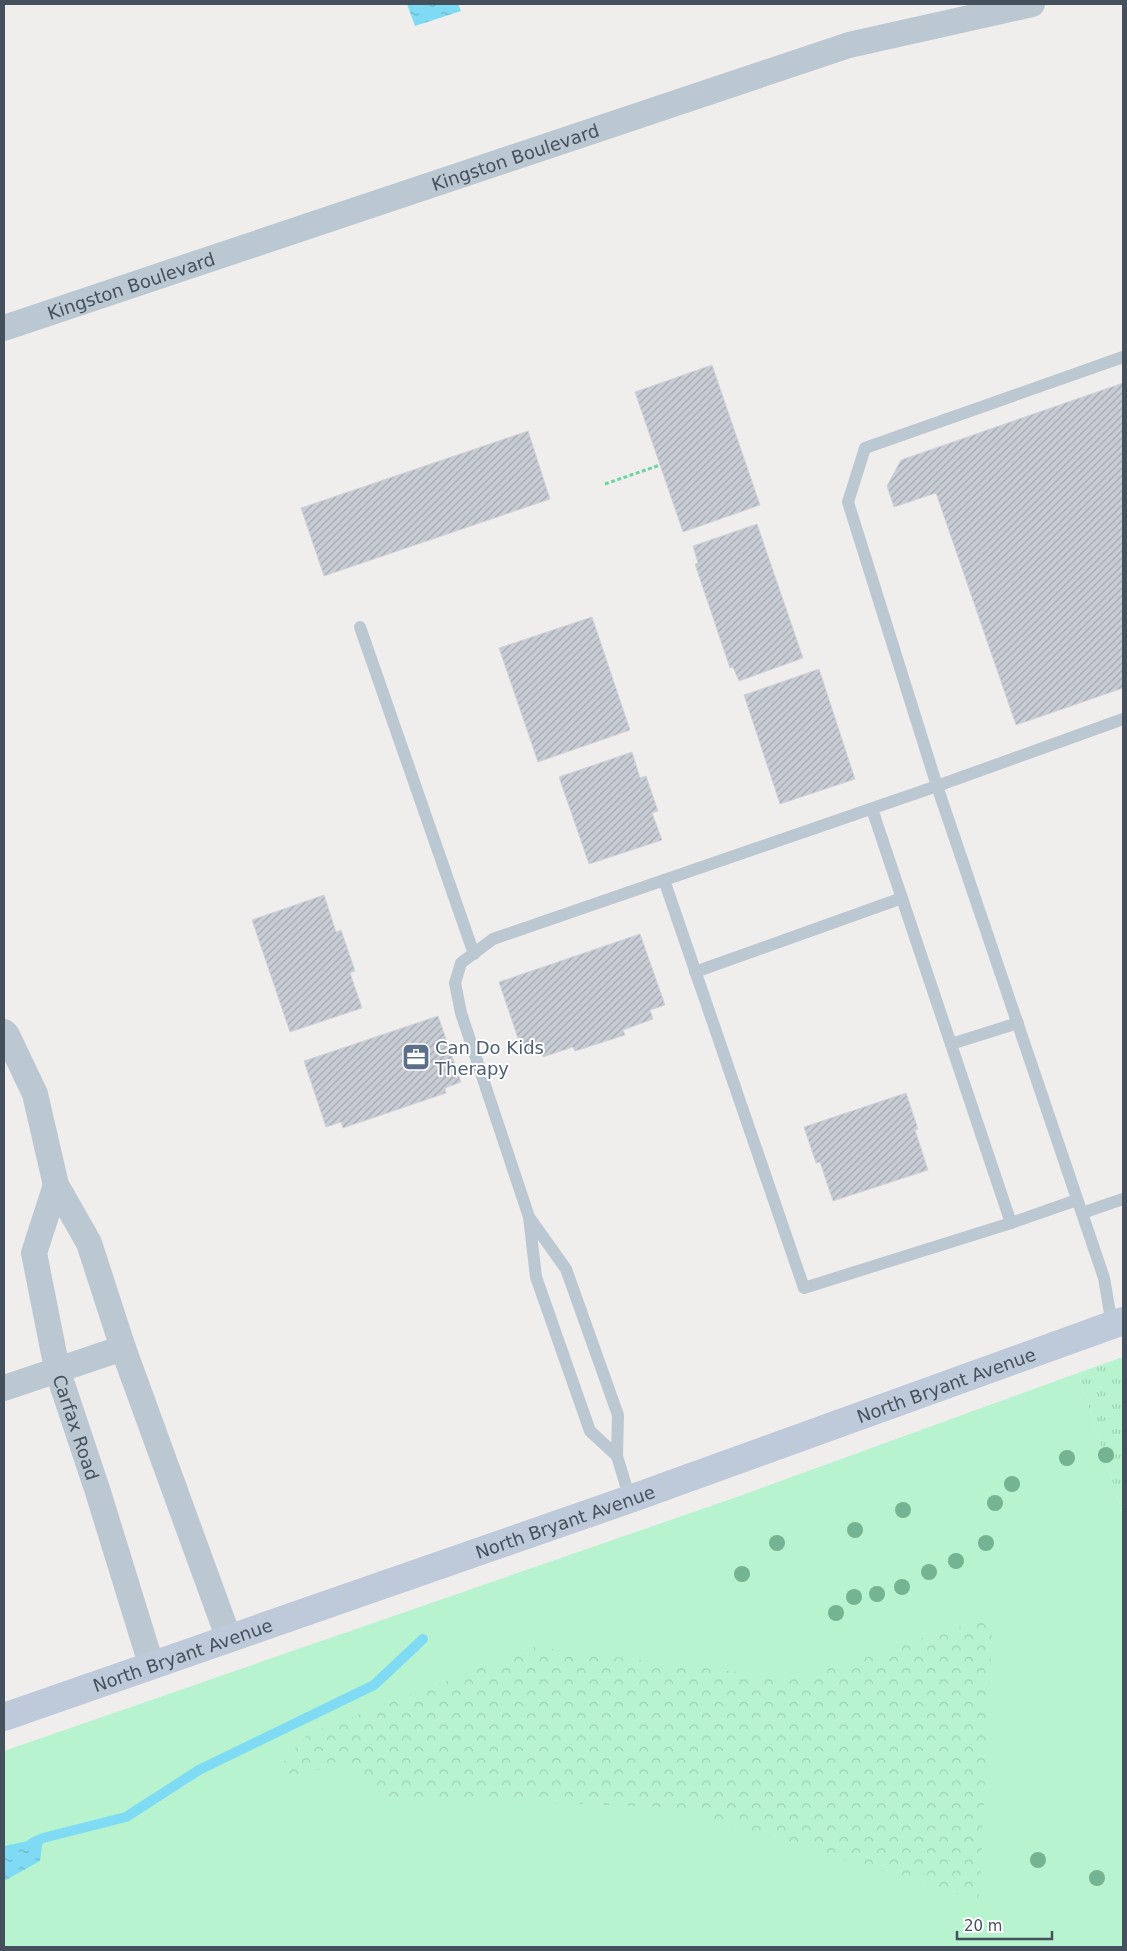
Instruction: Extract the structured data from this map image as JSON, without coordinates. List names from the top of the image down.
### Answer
{
  "streets": {
    "main road": ["North Bryant Avenue"],
    "street": ["Kingston Boulevard", "Carfax Road"]
  },
  "crossings": [
    ["North Bryant Avenue", "Carfax Road"]
  ],
  "places": {
    "office": ["Can Do Kids Therapy"]
  },
  "scale_bar": "20 m"
}
